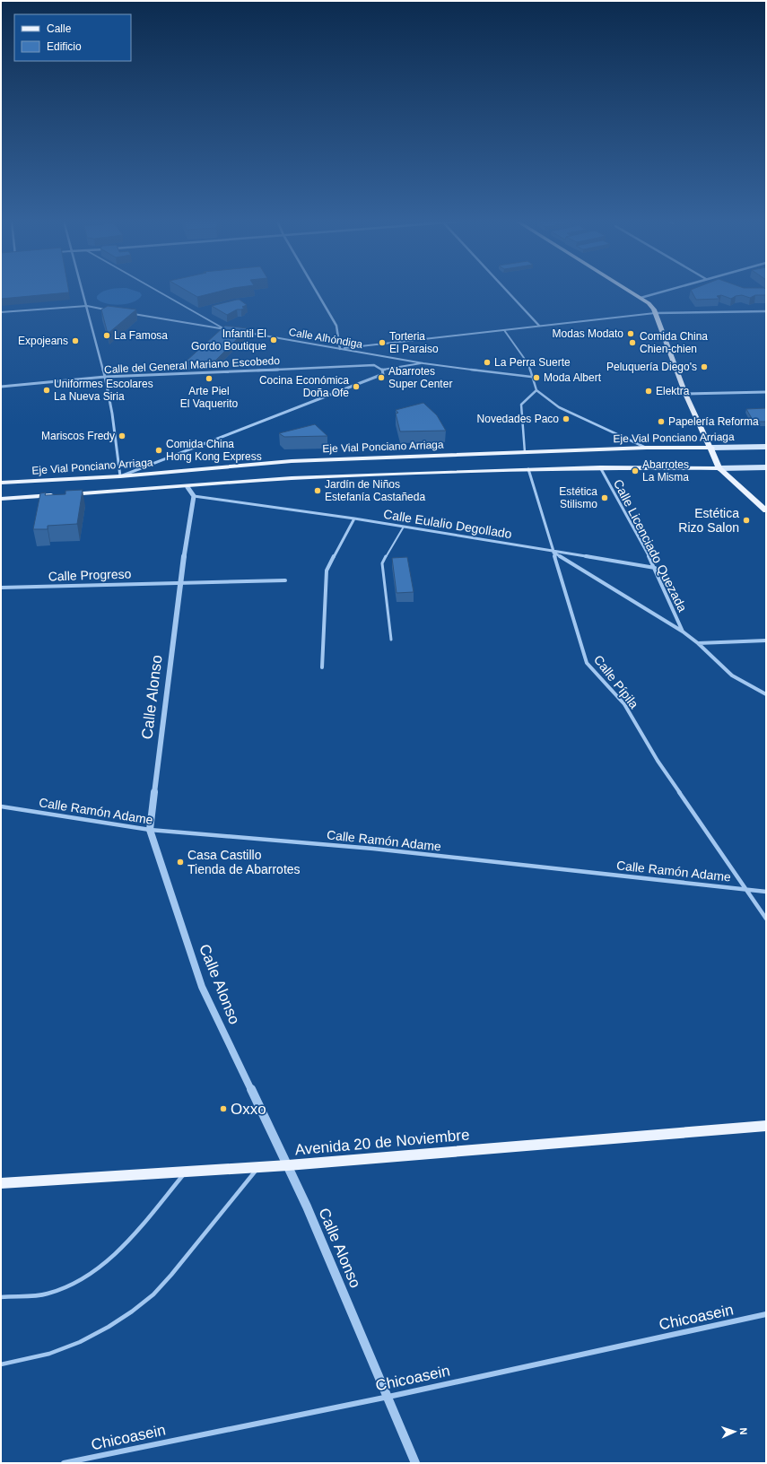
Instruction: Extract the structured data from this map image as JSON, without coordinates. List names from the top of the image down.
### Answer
{
  "streets": {
    "main road": ["Eje Vial Ponciano Arriaga", "Avenida 20 de Noviembre"],
    "street": [
      "Calle Alhóndiga",
      "Calle del General Mariano Escobedo",
      "Calle Eulalio Degollado",
      "Calle Licenciado Quezada",
      "Calle Progreso",
      "Calle Pípila",
      "Calle Alonso",
      "Calle Ramón Adame",
      "Chicoasein"
    ]
  },
  "crossings": [
    ["Calle Eulalio Degollado", "Calle Licenciado Quezada"],
    ["Calle Eulalio Degollado", "Calle Pípila"],
    ["Calle Eulalio Degollado", "Calle Alonso"],
    ["Calle Licenciado Quezada", "Calle Pípila"],
    ["Calle Progreso", "Calle Alonso"],
    ["Calle Pípila", "Calle Ramón Adame"],
    ["Calle Alonso", "Calle Ramón Adame"],
    ["Calle Alonso", "Avenida 20 de Noviembre"],
    ["Calle Alonso", "Chicoasein"]
  ],
  "places": [
    "Modas Modato",
    "La Famosa",
    "Infantil El Gordo Boutique",
    "Expojeans",
    "Torteria El Paraiso",
    "Comida China Chien-chien",
    "La Perra Suerte",
    "Peluquería Diego's",
    "Abarrotes Super Center",
    "Moda Albert",
    "Arte Piel El Vaquerito",
    "Cocina Económica Doña Ofe",
    "Uniformes Escolares La Nueva Siria",
    "Elektra",
    "Novedades Paco",
    "Papelería Reforma",
    "Mariscos Fredy",
    "Comida China Hong Kong Express",
    "Abarrotes La Misma",
    "Jardín de Niños Estefanía Castañeda",
    "Estética Stilismo",
    "Estética Rizo Salon",
    "Casa Castillo Tienda de Abarrotes",
    "Oxxo"
  ],
  "legend": ["Calle", "Edificio"],
  "north": "right"
}
